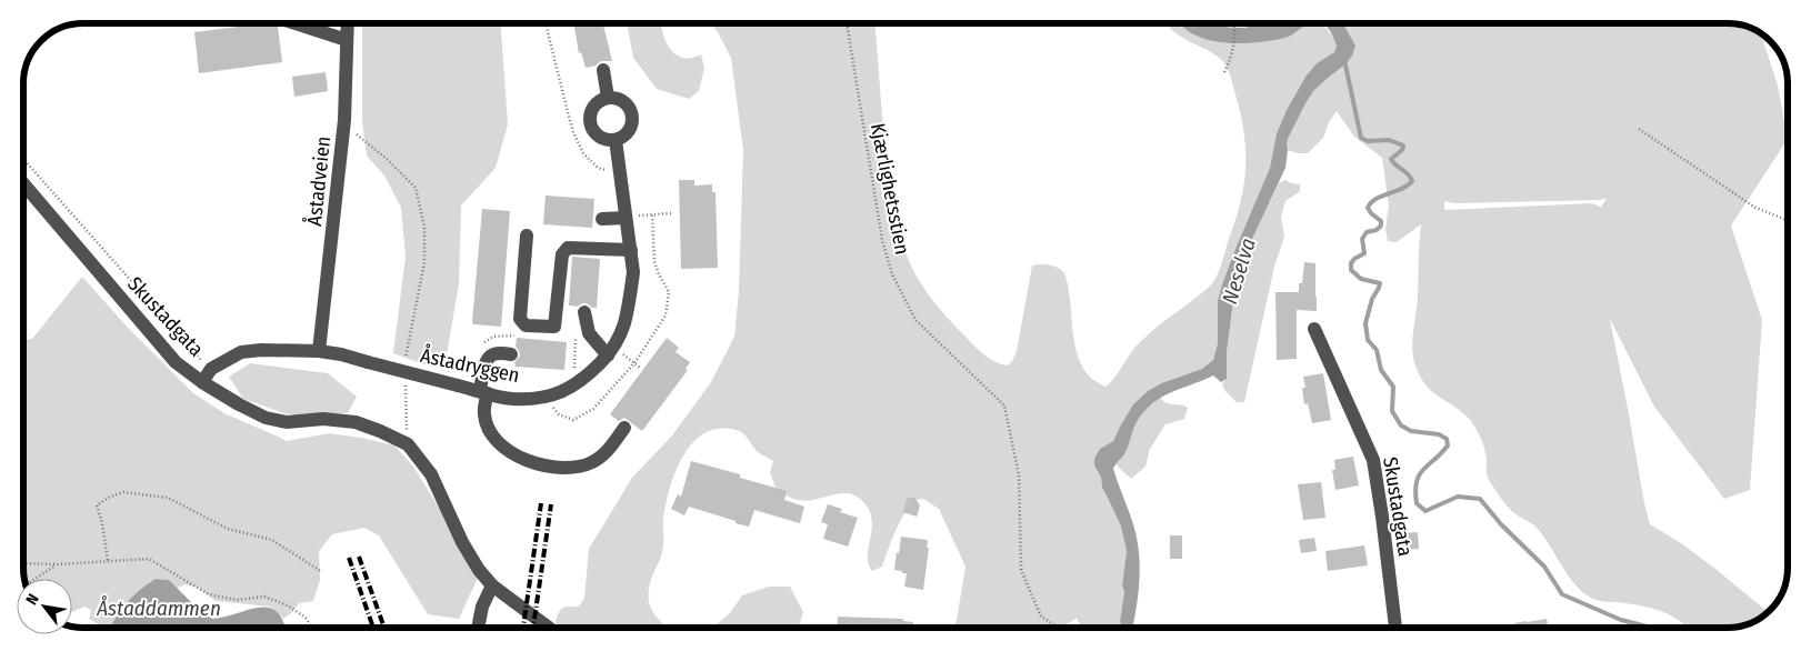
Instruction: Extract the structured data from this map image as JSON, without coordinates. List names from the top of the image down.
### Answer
{
  "streets": {
    "street": ["Åstadveien", "Skustadgata", "Åstadryggen"],
    "path": ["Kjærlighetsstien"]
  },
  "crossings": [
    ["Åstadveien", "Åstadryggen"],
    ["Skustadgata", "Åstadryggen"]
  ],
  "water": ["Neselva", "Åstaddammen"],
  "north": "top left"
}
